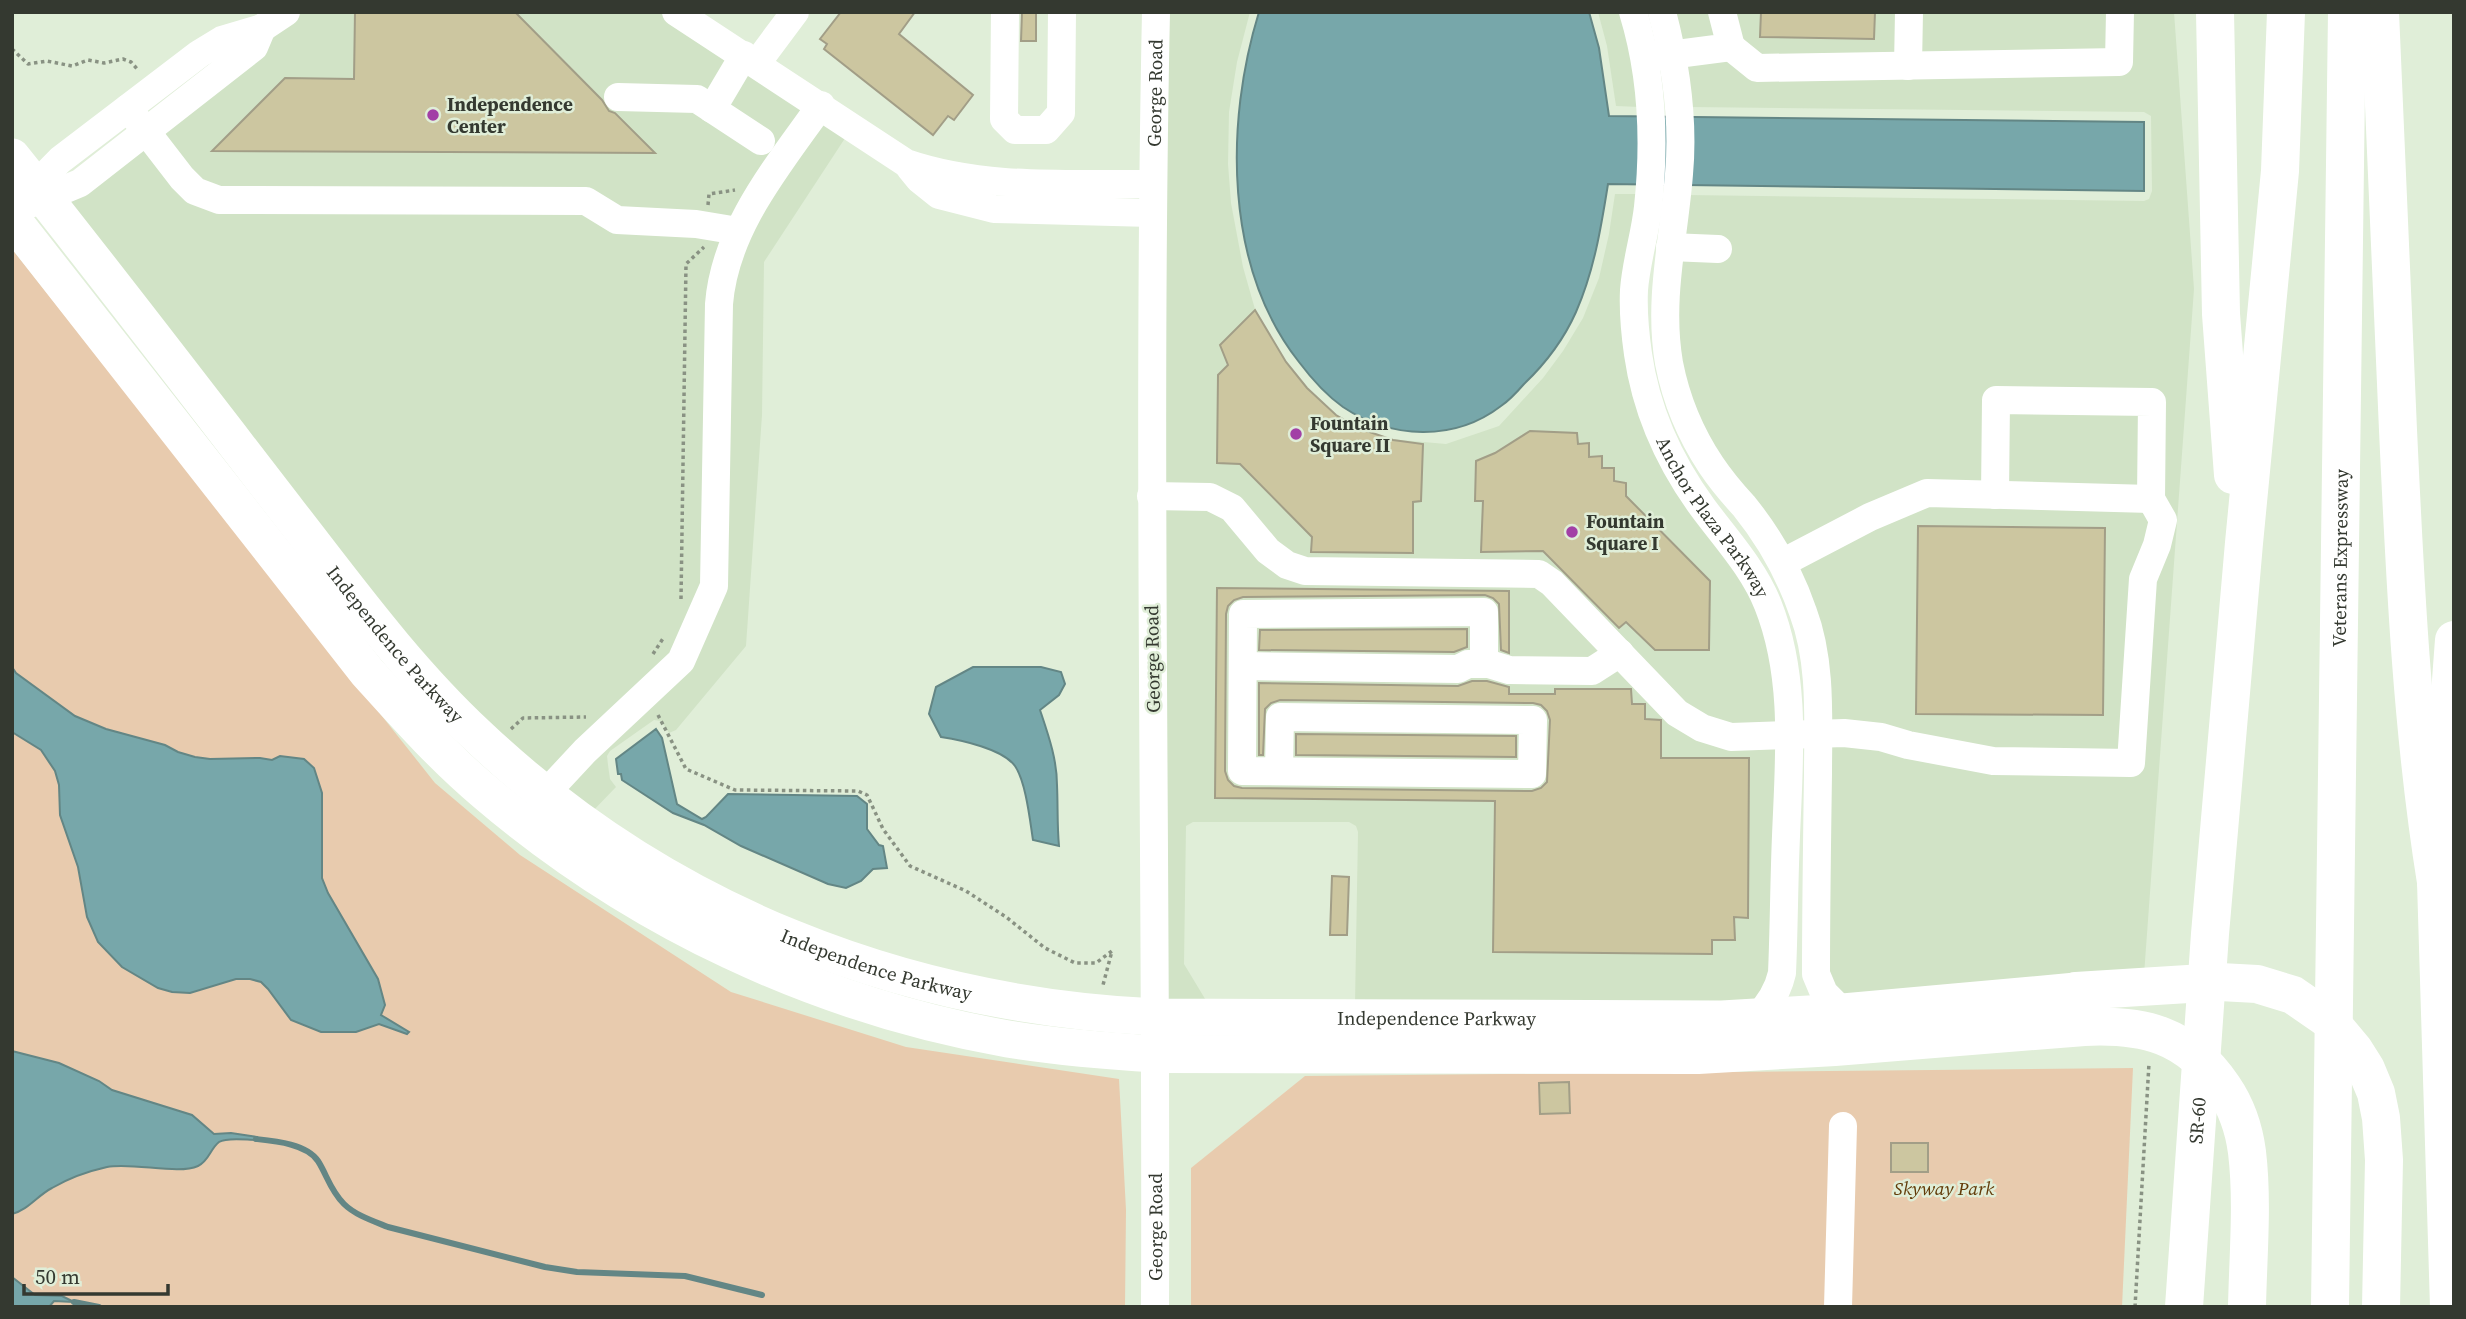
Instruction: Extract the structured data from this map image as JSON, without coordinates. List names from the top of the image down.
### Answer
{
  "streets": {
    "highway": ["Veterans Expressway", "SR-60"],
    "main road": ["Independence Parkway"],
    "street": ["George Road", "Anchor Plaza Parkway"]
  },
  "crossings": [
    ["George Road", "Independence Parkway"],
    ["Anchor Plaza Parkway", "Independence Parkway"]
  ],
  "parks": ["Skyway Park"],
  "places": ["Independence Center", "Fountain Square II", "Fountain Square I"],
  "scale_bar": "50 m"
}
